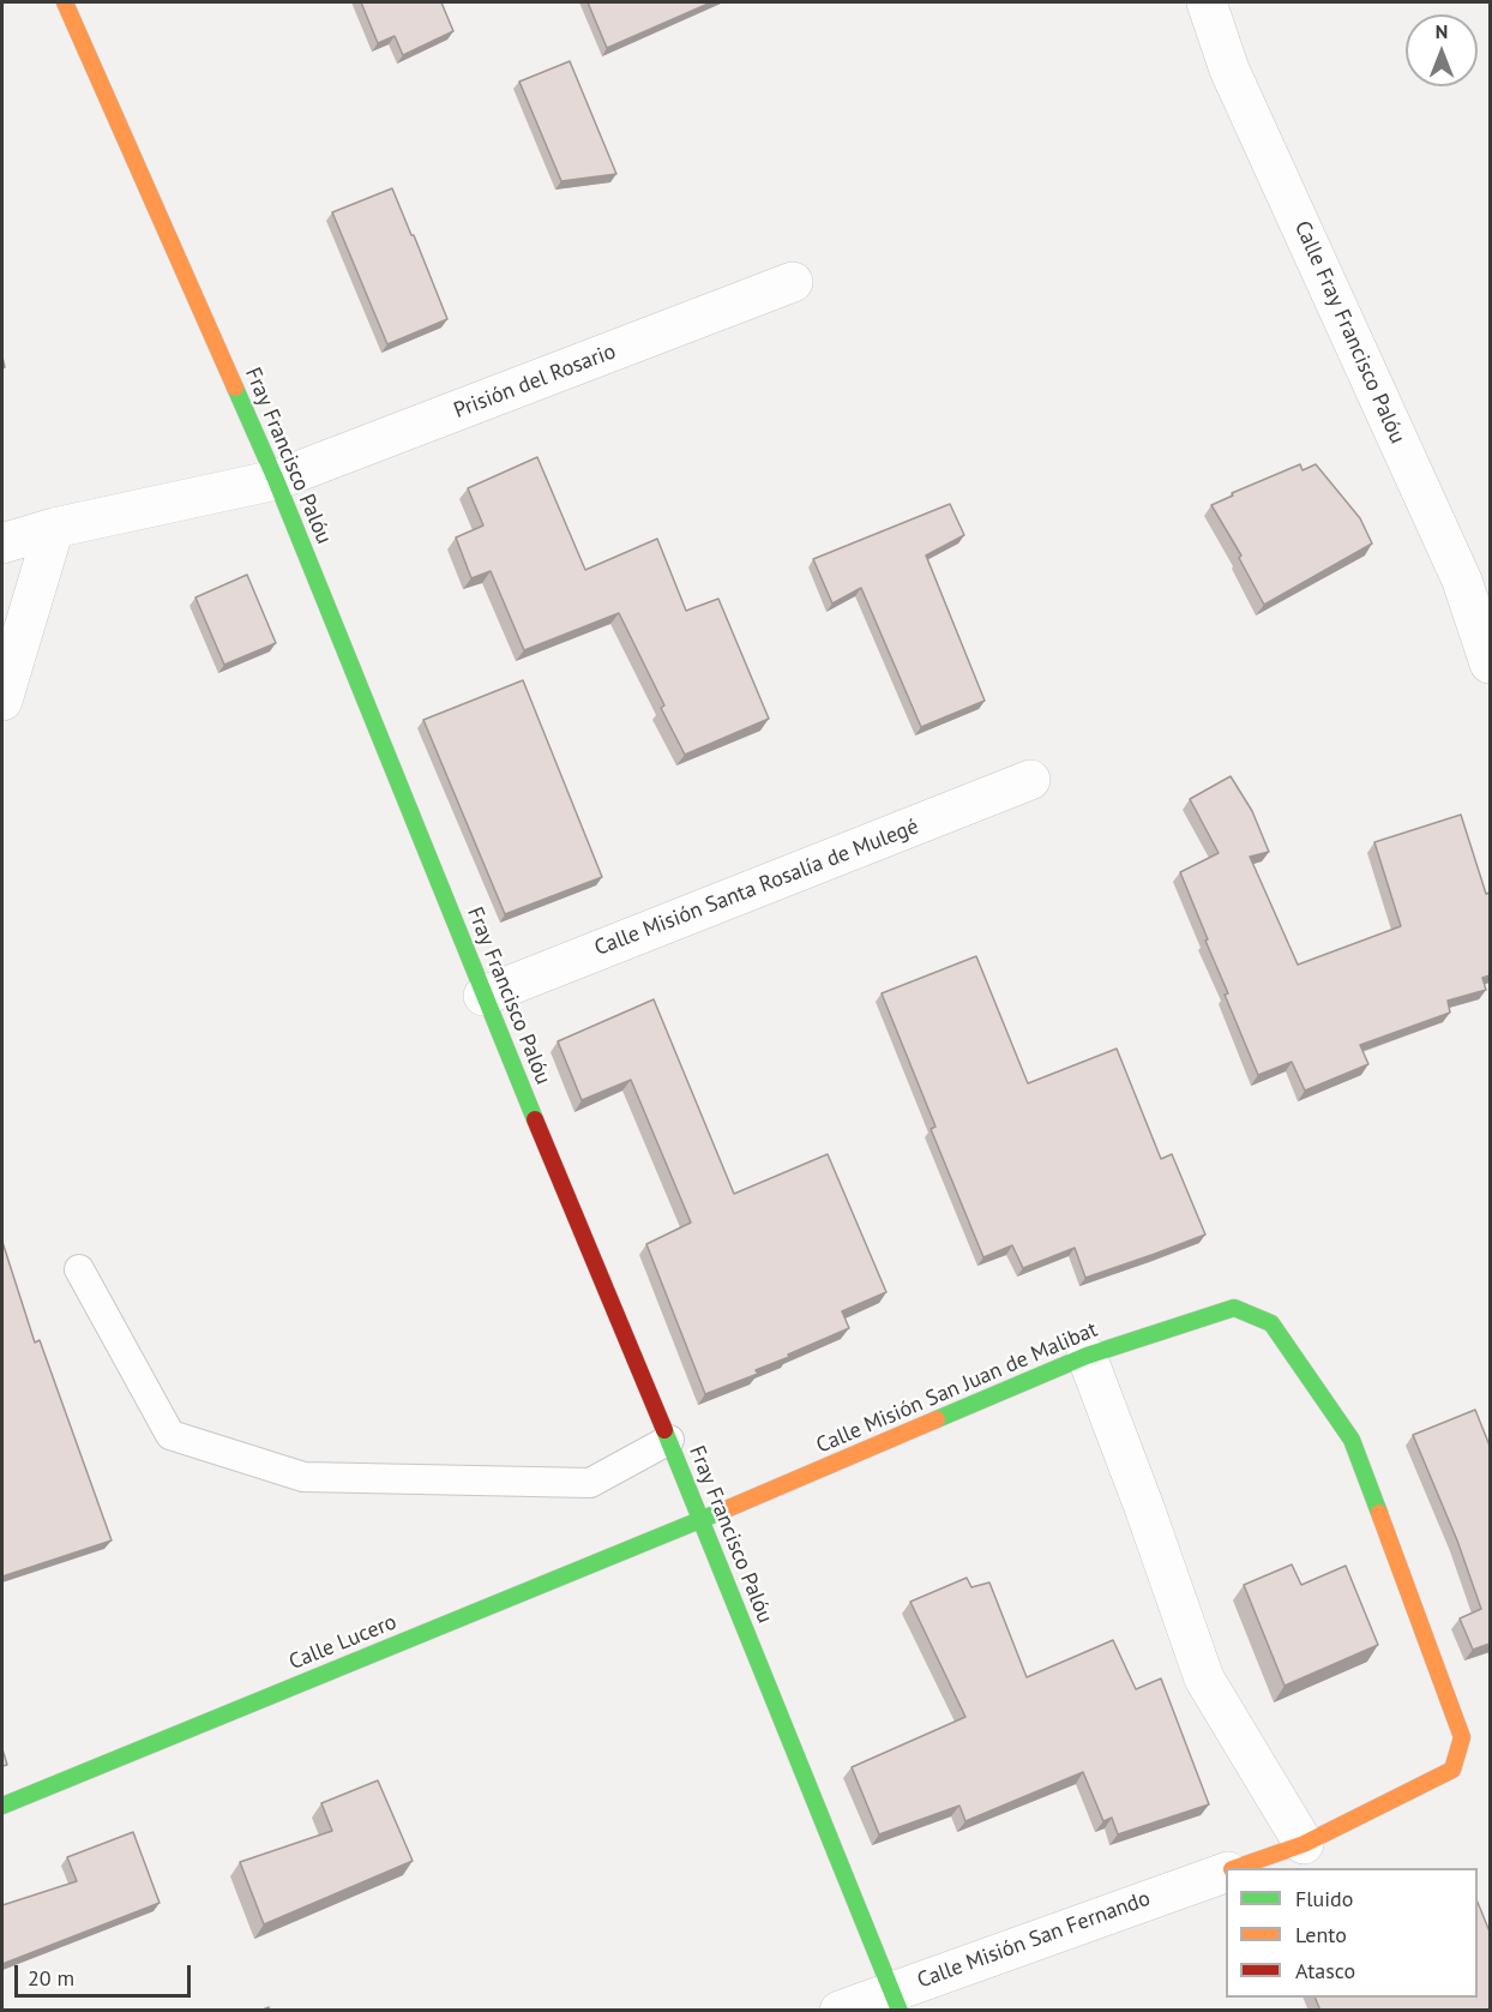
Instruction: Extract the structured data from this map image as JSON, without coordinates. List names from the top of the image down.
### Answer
{
  "streets": {
    "street": [
      "Calle Fray Francisco Palóu",
      "Prisión del Rosario",
      "Fray Francisco Palóu",
      "Calle Misión Santa Rosalía de Mulegé",
      "Calle Misión San Juan de Malibat",
      "Calle Lucero",
      "Calle Misión San Fernando"
    ]
  },
  "crossings": [
    ["Prisión del Rosario", "Fray Francisco Palóu"],
    ["Fray Francisco Palóu", "Calle Misión Santa Rosalía de Mulegé"],
    ["Fray Francisco Palóu", "Calle Misión San Juan de Malibat"],
    ["Fray Francisco Palóu", "Calle Lucero"],
    ["Fray Francisco Palóu", "Calle Misión San Fernando"],
    ["Calle Misión San Juan de Malibat", "Calle Lucero"],
    ["Calle Misión San Juan de Malibat", "Calle Misión San Fernando"]
  ],
  "legend": ["Fluido", "Lento", "Atasco"],
  "scale_bar": "20 m",
  "north": "top"
}
